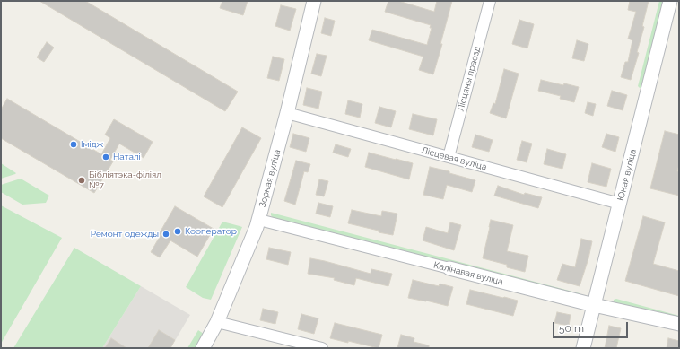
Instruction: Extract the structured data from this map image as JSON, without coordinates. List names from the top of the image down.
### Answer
{
  "streets": {
    "street": [
      "Лісцяны праезд",
      "Лісцевая вуліца",
      "Юная вуліца",
      "Зорная вуліца",
      "Калінавая вуліца"
    ]
  },
  "crossings": [
    ["Лісцяны праезд", "Лісцевая вуліца"],
    ["Лісцевая вуліца", "Юная вуліца"],
    ["Лісцевая вуліца", "Зорная вуліца"],
    ["Юная вуліца", "Калінавая вуліца"],
    ["Зорная вуліца", "Калінавая вуліца"]
  ],
  "places": [
    "Імідж",
    "Наталі",
    "Бібліятэка-філіял №7",
    "Кооператор",
    "Ремонт одежды"
  ],
  "scale_bar": "50 m"
}
